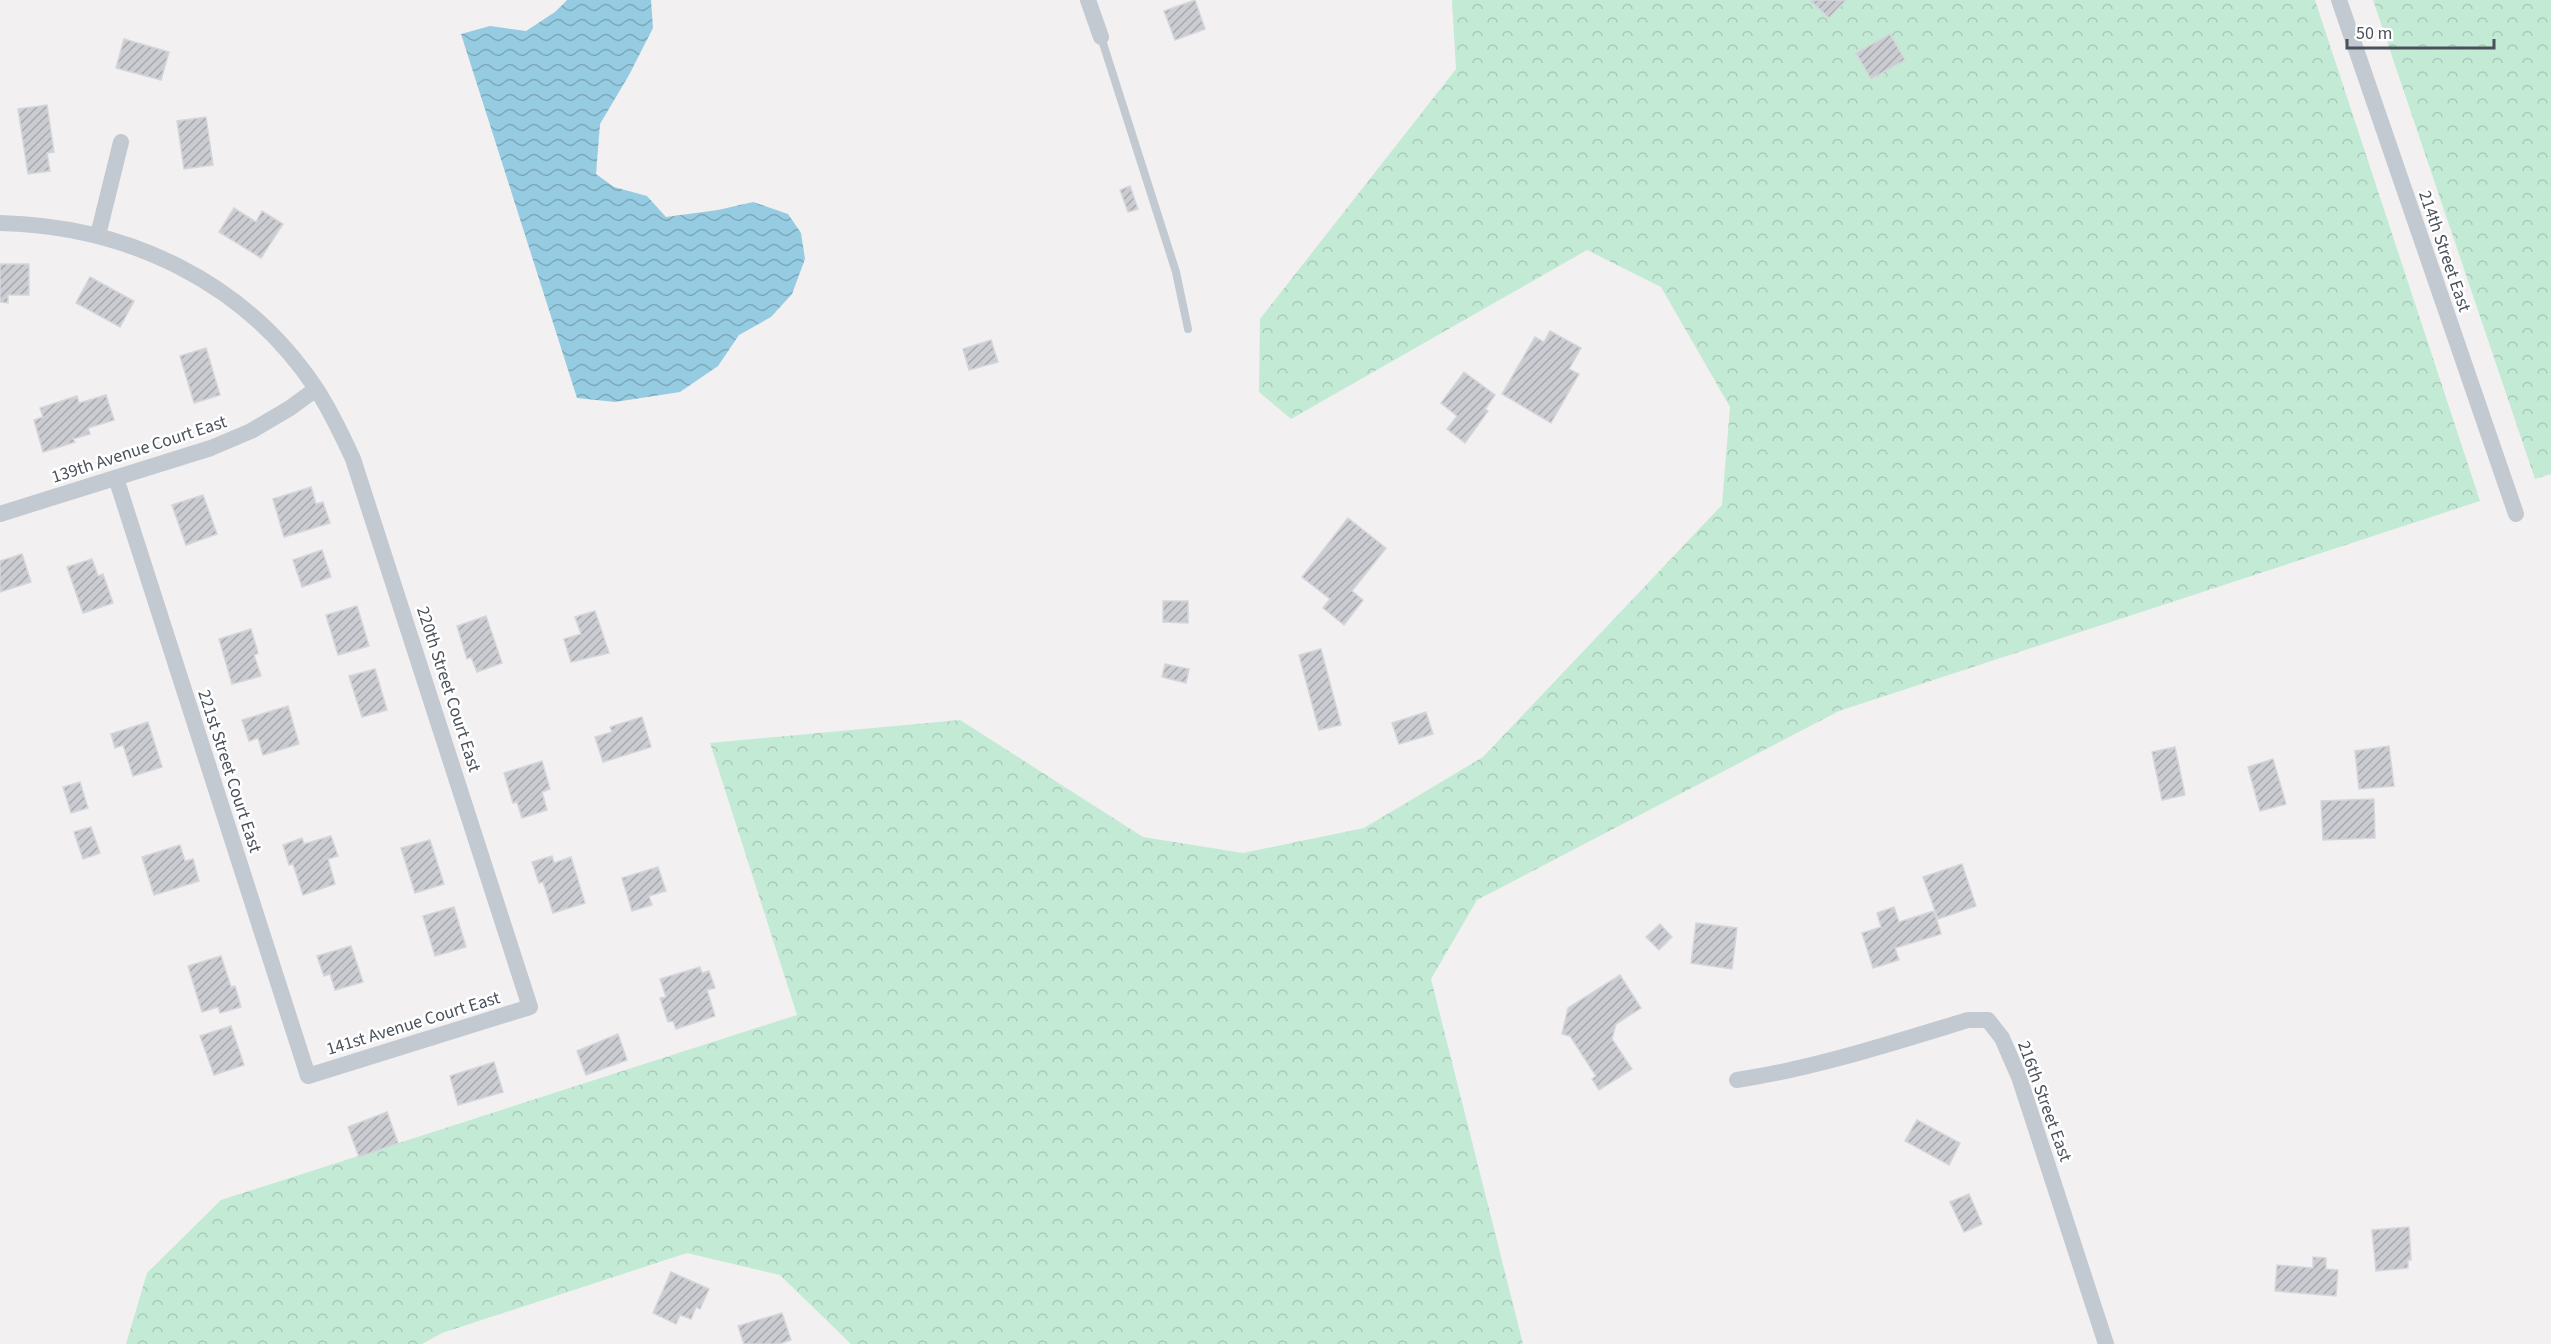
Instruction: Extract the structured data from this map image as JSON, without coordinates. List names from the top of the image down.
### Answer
{
  "streets": {
    "street": [
      "214th Street East",
      "139th Avenue Court East",
      "220th Street Court East",
      "221st Street Court East",
      "141st Avenue Court East",
      "216th Street East"
    ]
  },
  "crossings": [
    ["139th Avenue Court East", "220th Street Court East"],
    ["139th Avenue Court East", "221st Street Court East"],
    ["220th Street Court East", "141st Avenue Court East"],
    ["221st Street Court East", "141st Avenue Court East"]
  ],
  "scale_bar": "50 m"
}
